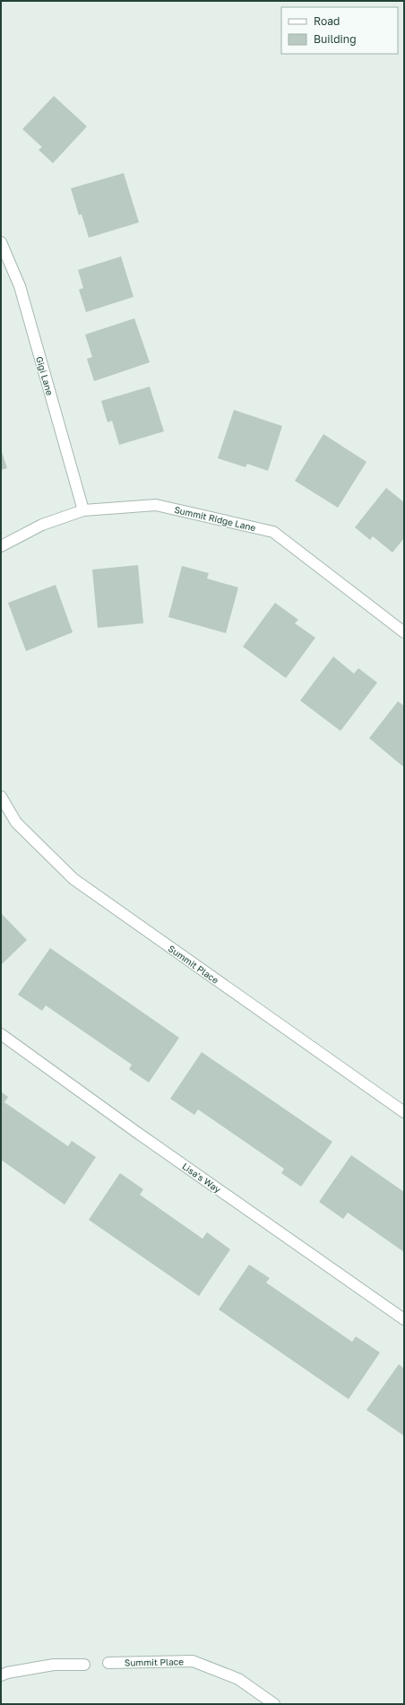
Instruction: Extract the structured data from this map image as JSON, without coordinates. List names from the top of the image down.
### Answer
{
  "streets": {
    "street": [
      "Gigi Lane",
      "Summit Ridge Lane",
      "Summit Place",
      "Lisa's Way"
    ]
  },
  "crossings": [
    ["Gigi Lane", "Summit Ridge Lane"]
  ],
  "legend": ["Road", "Building"]
}
